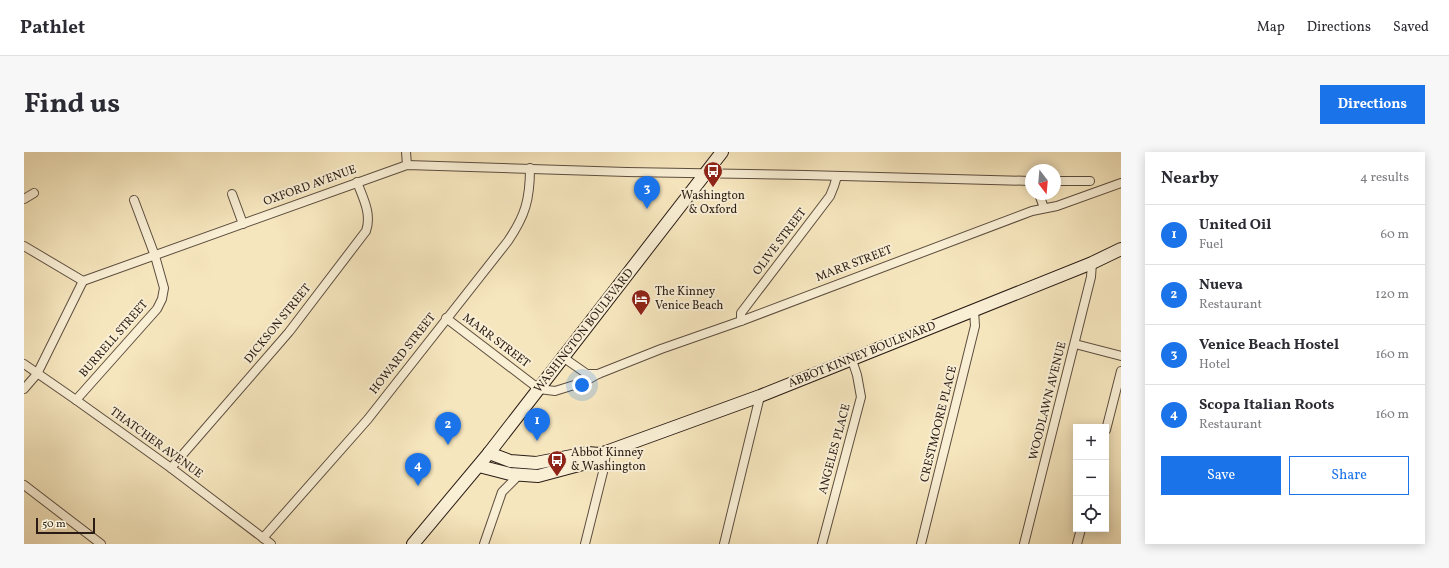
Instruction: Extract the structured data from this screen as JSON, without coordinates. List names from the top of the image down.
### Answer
{
  "streets": {
    "street": [
      "OXFORD AVENUE",
      "OLIVE STREET",
      "MARR STREET",
      "DICKSON STREET",
      "WASHINGTON BOULEVARD",
      "BURRELL STREET",
      "HOWARD STREET",
      "ABBOT KINNEY BOULEVARD",
      "WOODLAWN AVENUE",
      "CRESTMOORE PLACE",
      "THATCHER AVENUE",
      "ANGELES PLACE"
    ]
  },
  "crossings": [
    ["OXFORD AVENUE", "OLIVE STREET"],
    ["OXFORD AVENUE", "DICKSON STREET"],
    ["OXFORD AVENUE", "WASHINGTON BOULEVARD"],
    ["OXFORD AVENUE", "BURRELL STREET"],
    ["OXFORD AVENUE", "HOWARD STREET"],
    ["OLIVE STREET", "MARR STREET"],
    ["MARR STREET", "WASHINGTON BOULEVARD"],
    ["MARR STREET", "HOWARD STREET"],
    ["DICKSON STREET", "THATCHER AVENUE"],
    ["WASHINGTON BOULEVARD", "ABBOT KINNEY BOULEVARD"],
    ["BURRELL STREET", "THATCHER AVENUE"],
    ["HOWARD STREET", "THATCHER AVENUE"],
    ["ABBOT KINNEY BOULEVARD", "WOODLAWN AVENUE"],
    ["ABBOT KINNEY BOULEVARD", "CRESTMOORE PLACE"],
    ["ABBOT KINNEY BOULEVARD", "ANGELES PLACE"]
  ],
  "places": {
    "bus stop": ["Washington & Oxford", "Abbot Kinney & Washington"],
    "hotel": ["The Kinney Venice Beach"]
  },
  "scale_bar": "50 m",
  "north": "bottom",
  "page": {
    "header": "Pathlet",
    "nav": ["Map", "Directions", "Saved"],
    "title": "Find us",
    "buttons": [
      "Directions",
      ["Save", "Share"]
    ],
    "heading": ["Nearby", "4 results"],
    "pins": [
      "3",
      "1",
      "2",
      "4"
    ],
    "list": [
      {
        "mark": "1",
        "name": "United Oil",
        "note": "Fuel",
        "value": "60 m"
      },
      {
        "mark": "2",
        "name": "Nueva",
        "note": "Restaurant",
        "value": "120 m"
      },
      {
        "mark": "3",
        "name": "Venice Beach Hostel",
        "note": "Hotel",
        "value": "160 m"
      },
      {
        "mark": "4",
        "name": "Scopa Italian Roots",
        "note": "Restaurant",
        "value": "160 m"
      }
    ],
    "map_buttons": ["+", "−"],
    "scale": "50 m"
  }
}
